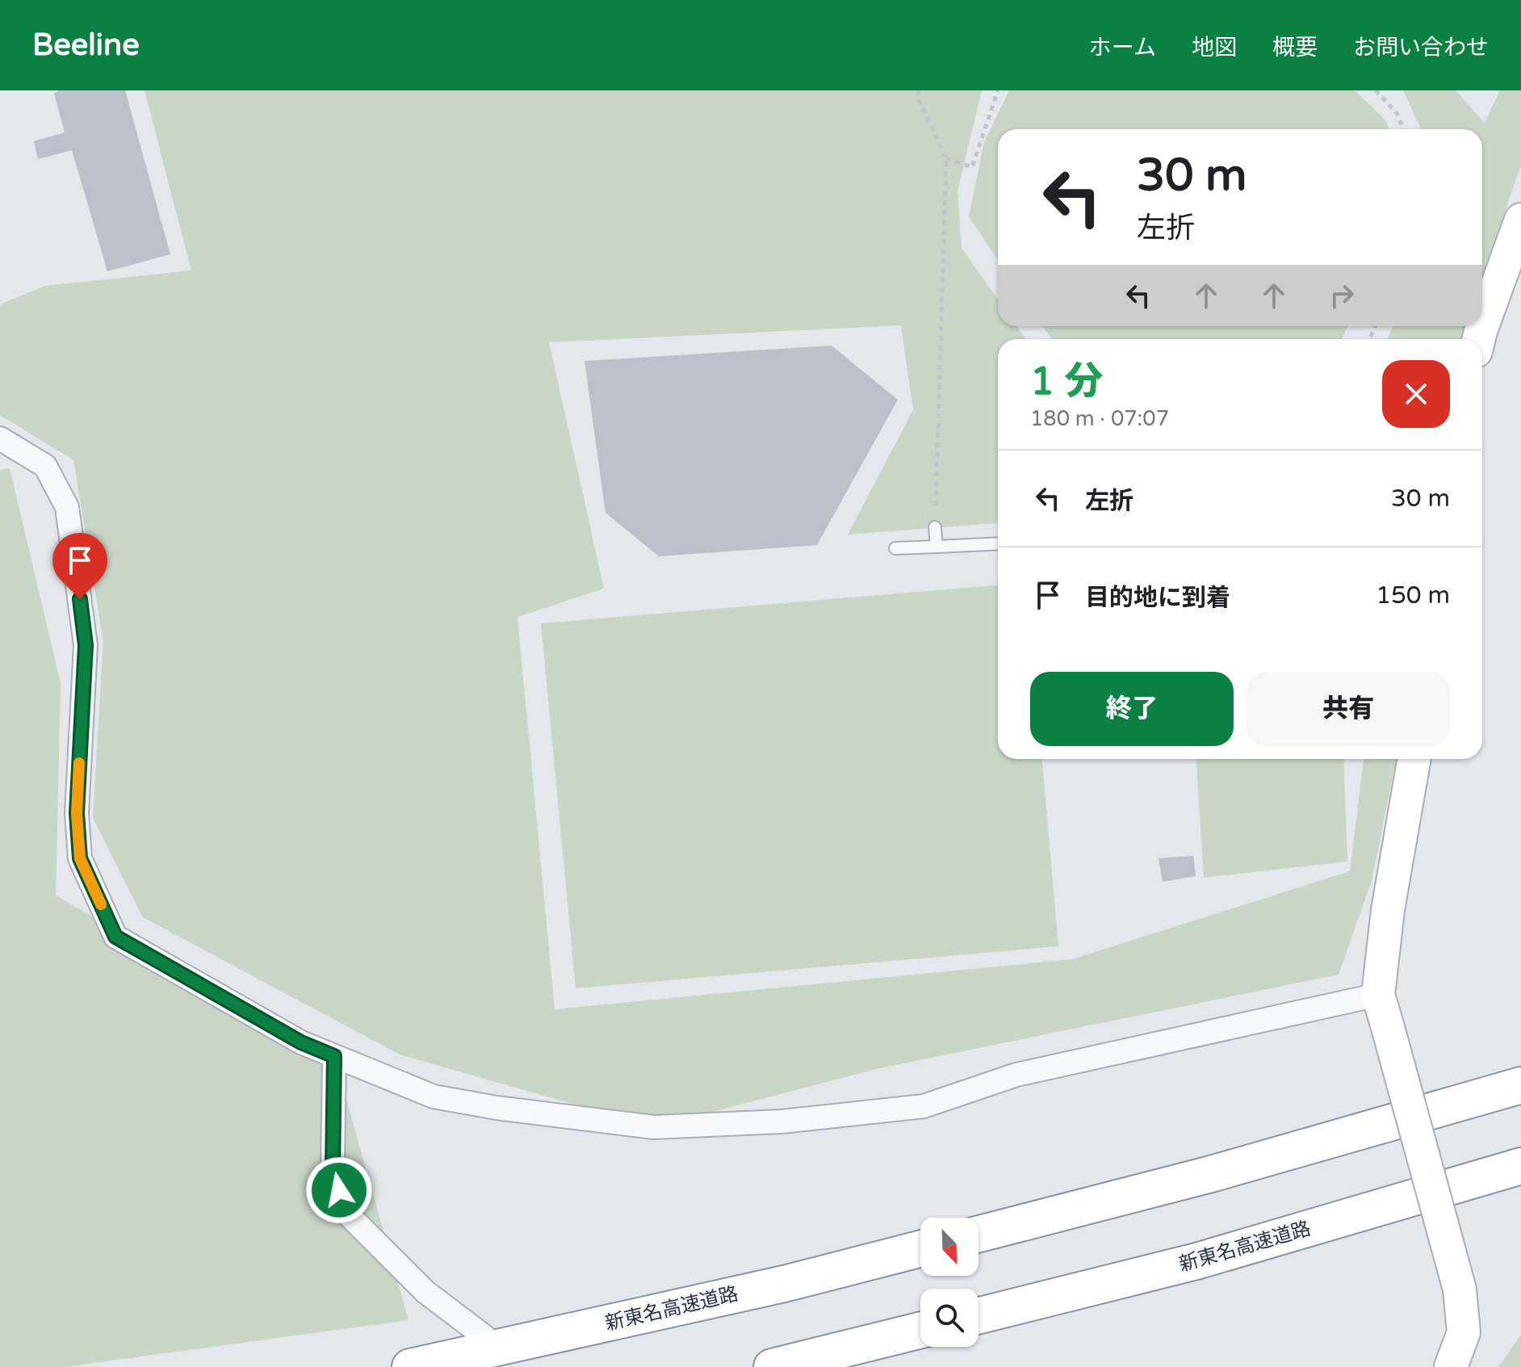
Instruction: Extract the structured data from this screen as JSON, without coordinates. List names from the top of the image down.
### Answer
{
  "streets": {
    "highway": ["新東名高速道路"]
  },
  "north": "bottom right",
  "page": {
    "header": "Beeline",
    "nav": [
      "ホーム",
      "地図",
      "概要",
      "お問い合わせ"
    ],
    "turn": ["30 m", "左折"],
    "heading": ["1 分", "180 m · 07:07"],
    "list": [
      {
        "name": "左折",
        "value": "30 m"
      },
      {
        "name": "目的地に到着",
        "value": "150 m"
      }
    ],
    "buttons": ["終了", "共有"]
  }
}
